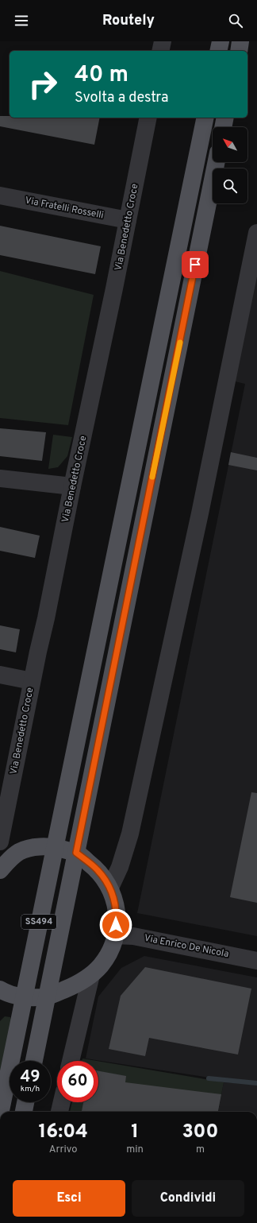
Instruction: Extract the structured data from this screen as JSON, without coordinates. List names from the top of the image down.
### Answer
{
  "streets": {
    "main road": ["SS494"],
    "street": ["Via Fratelli Rosselli", "Via Benedetto Croce", "Via Enrico De Nicola"]
  },
  "crossings": [
    ["Via Fratelli Rosselli", "Via Benedetto Croce"]
  ],
  "north": "top left",
  "page": {
    "header": "Routely",
    "turn": ["40 m", "Svolta a destra"],
    "speed": "49 km/h",
    "limit": "60",
    "eta": [
      "16:04",
      "Arrivo",
      "1",
      "min",
      "300",
      "m"
    ],
    "buttons": ["Esci", "Condividi"]
  }
}
